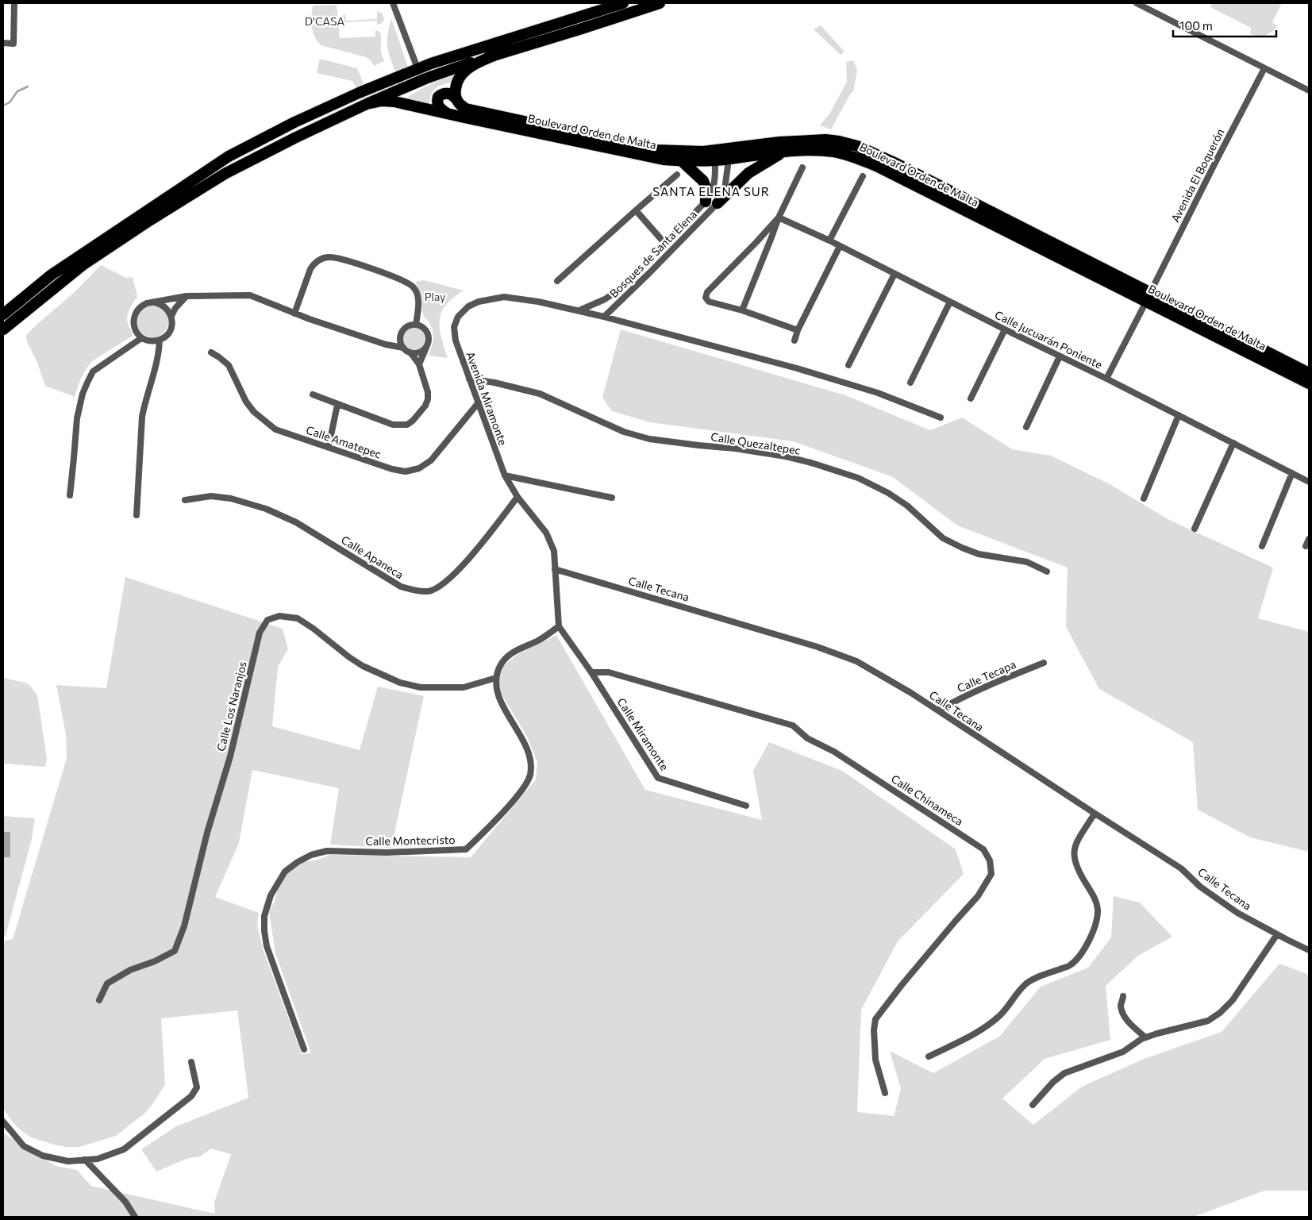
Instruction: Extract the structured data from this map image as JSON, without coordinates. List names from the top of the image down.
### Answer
{
  "streets": {
    "highway": ["Boulevard Orden de Malta"],
    "street": [
      "Avenida El Boquerón",
      "Bosques de Santa Elena",
      "Calle Jucuarán Poniente",
      "Avenida Miramonte",
      "Calle Amatepec",
      "Calle Quezaltepec",
      "Calle Apaneca",
      "Calle Tecana",
      "Calle Tecapa",
      "Calle Los Naranjos",
      "Calle Miramonte",
      "Calle Chinameca",
      "Calle Montecristo"
    ]
  },
  "crossings": [
    ["Boulevard Orden de Malta", "Avenida El Boquerón"],
    ["Boulevard Orden de Malta", "Bosques de Santa Elena"],
    ["Avenida El Boquerón", "Calle Jucuarán Poniente"],
    ["Bosques de Santa Elena", "Avenida Miramonte"],
    ["Avenida Miramonte", "Calle Amatepec"],
    ["Avenida Miramonte", "Calle Quezaltepec"],
    ["Avenida Miramonte", "Calle Apaneca"],
    ["Avenida Miramonte", "Calle Tecana"],
    ["Avenida Miramonte", "Calle Miramonte"],
    ["Calle Tecana", "Calle Tecapa"],
    ["Calle Los Naranjos", "Calle Montecristo"],
    ["Calle Miramonte", "Calle Chinameca"]
  ],
  "districts": ["SANTA ELENA SUR"],
  "parks": ["D'CASA", "Play"],
  "scale_bar": "100 m"
}
